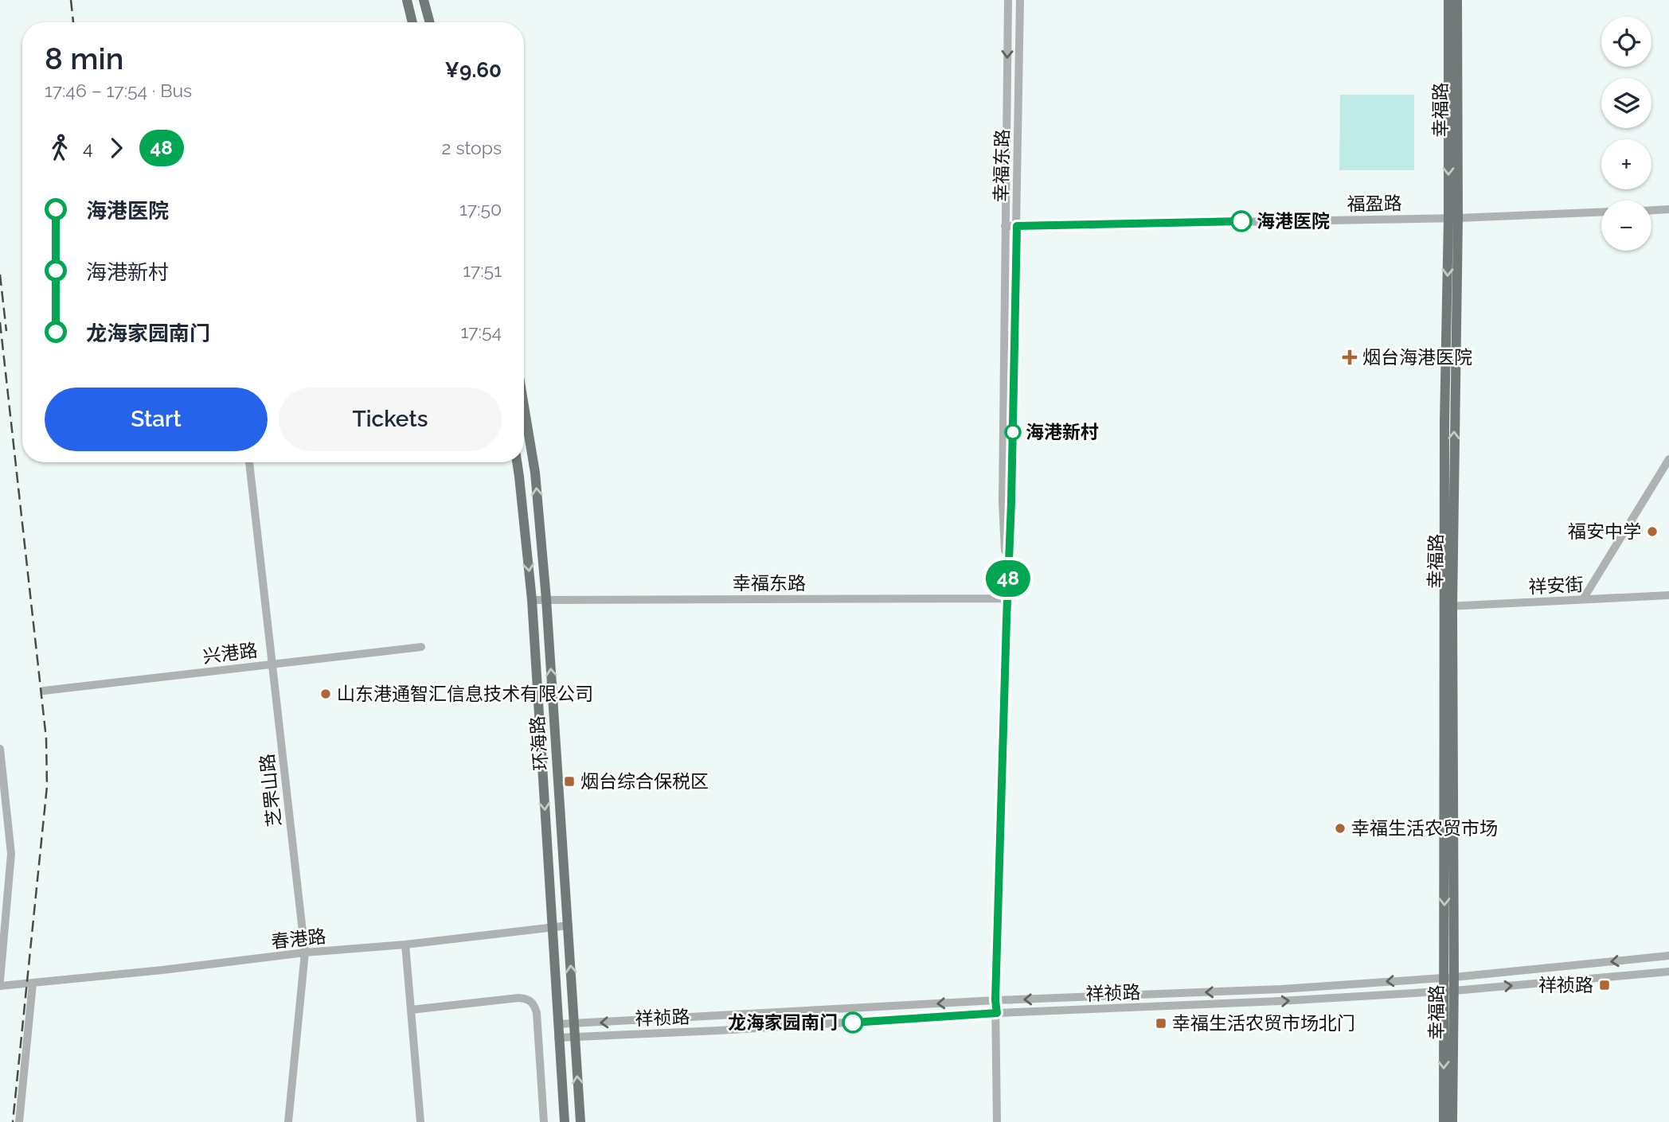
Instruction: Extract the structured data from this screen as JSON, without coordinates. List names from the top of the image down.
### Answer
{
  "streets": {
    "main road": ["幸福路", "环海路"],
    "street": [
      "幸福东路",
      "福盈路",
      "祥安街",
      "兴港路",
      "芝罘山路",
      "春港路",
      "祥祯路"
    ]
  },
  "crossings": [
    ["幸福路", "福盈路"],
    ["幸福路", "祥安街"],
    ["幸福路", "祥祯路"],
    ["幸福东路", "福盈路"],
    ["幸福东路", "环海路"],
    ["幸福东路", "祥祯路"],
    ["兴港路", "芝罘山路"],
    ["环海路", "春港路"],
    ["环海路", "祥祯路"],
    ["芝罘山路", "春港路"]
  ],
  "places": {
    "other": [
      "海港医院",
      "海港新村",
      "福安中学",
      "山东港通智汇信息技术有限公司",
      "幸福生活农贸市场",
      "龙海家园南门"
    ],
    "health": ["烟台海港医院"],
    "transit": ["烟台综合保税区", "祥祯路", "幸福生活农贸市场北门"]
  },
  "lines": ["bus line 48"],
  "page": {
    "on_map": "48",
    "map_buttons": ["+", "−"],
    "heading": ["8 min", "17:46 – 17:54 · Bus", "¥9.60"],
    "legs": ["4", "48", "2 stops"],
    "list": [
      {
        "name": "海港医院",
        "value": "17:50"
      },
      {
        "name": "海港新村",
        "value": "17:51"
      },
      {
        "name": "龙海家园南门",
        "value": "17:54"
      }
    ],
    "buttons": ["Start", "Tickets"]
  }
}
